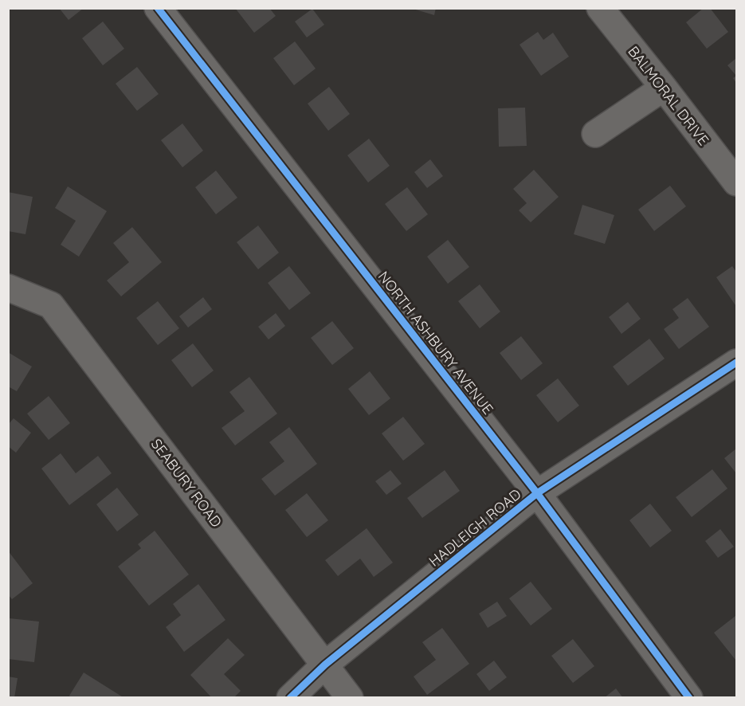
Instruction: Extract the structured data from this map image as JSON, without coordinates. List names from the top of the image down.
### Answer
{
  "streets": {
    "street": [
      "BALMORAL DRIVE",
      "NORTH ASHBURY AVENUE",
      "SEABURY ROAD",
      "HADLEIGH ROAD"
    ]
  },
  "crossings": [
    ["NORTH ASHBURY AVENUE", "HADLEIGH ROAD"],
    ["SEABURY ROAD", "HADLEIGH ROAD"]
  ]
}
